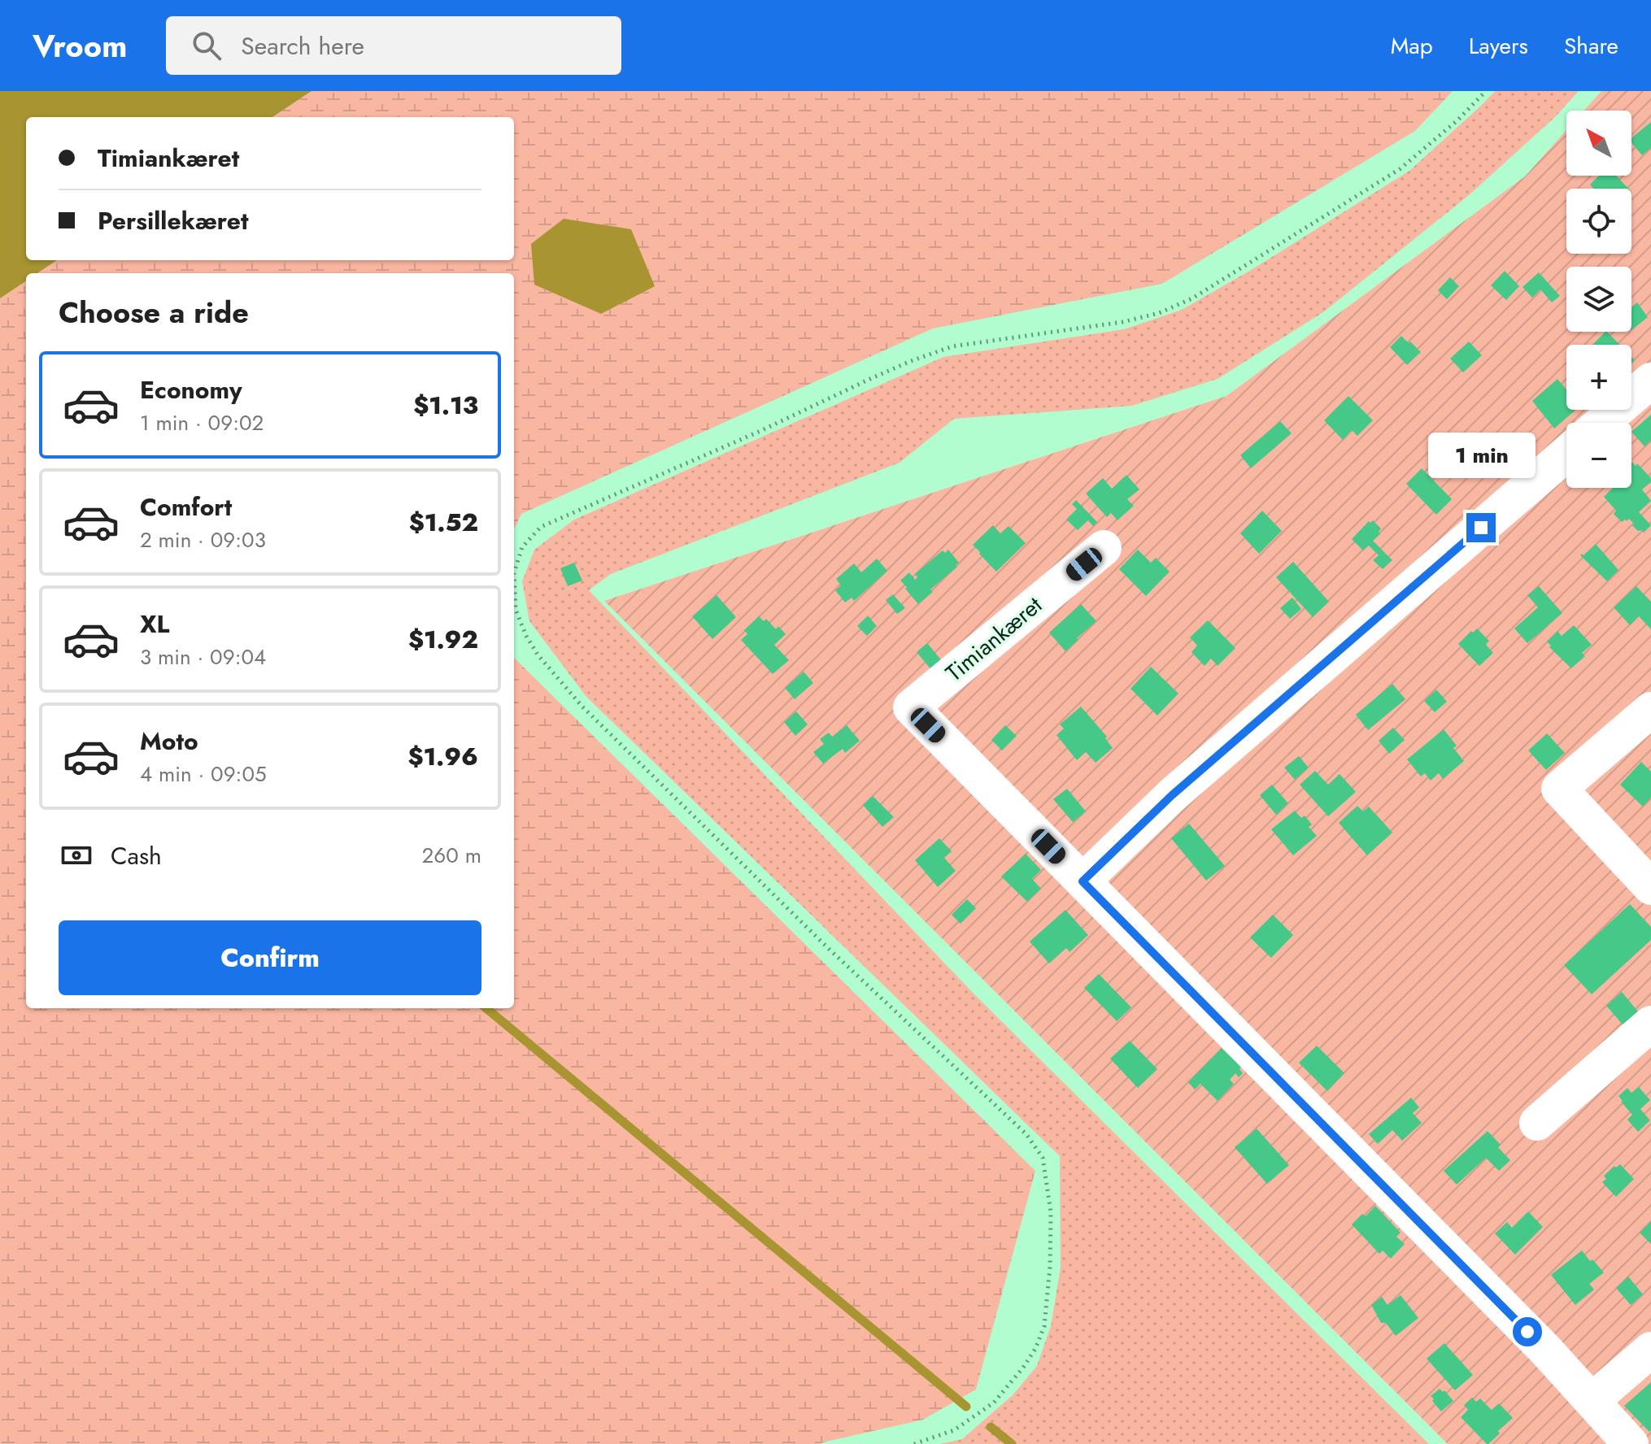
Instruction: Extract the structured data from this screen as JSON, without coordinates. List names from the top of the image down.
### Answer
{
  "streets": {
    "lane": ["Timiankæret"]
  },
  "north": "top left",
  "page": {
    "header": "Vroom",
    "search": "Search here",
    "nav": ["Map", "Layers", "Share"],
    "map_buttons": ["+", "−"],
    "banner": ["Timiankæret", "Persillekæret"],
    "heading": "Choose a ride",
    "list": [
      {
        "name": "Economy",
        "note": "1 min · 09:02",
        "value": "$1.13"
      },
      {
        "name": "Comfort",
        "note": "2 min · 09:03",
        "value": "$1.52"
      },
      {
        "name": "XL",
        "note": "3 min · 09:04",
        "value": "$1.92"
      },
      {
        "name": "Moto",
        "note": "4 min · 09:05",
        "value": "$1.96"
      }
    ],
    "bubble": "1 min",
    "pay": ["Cash", "260 m"],
    "buttons": "Confirm"
  }
}
